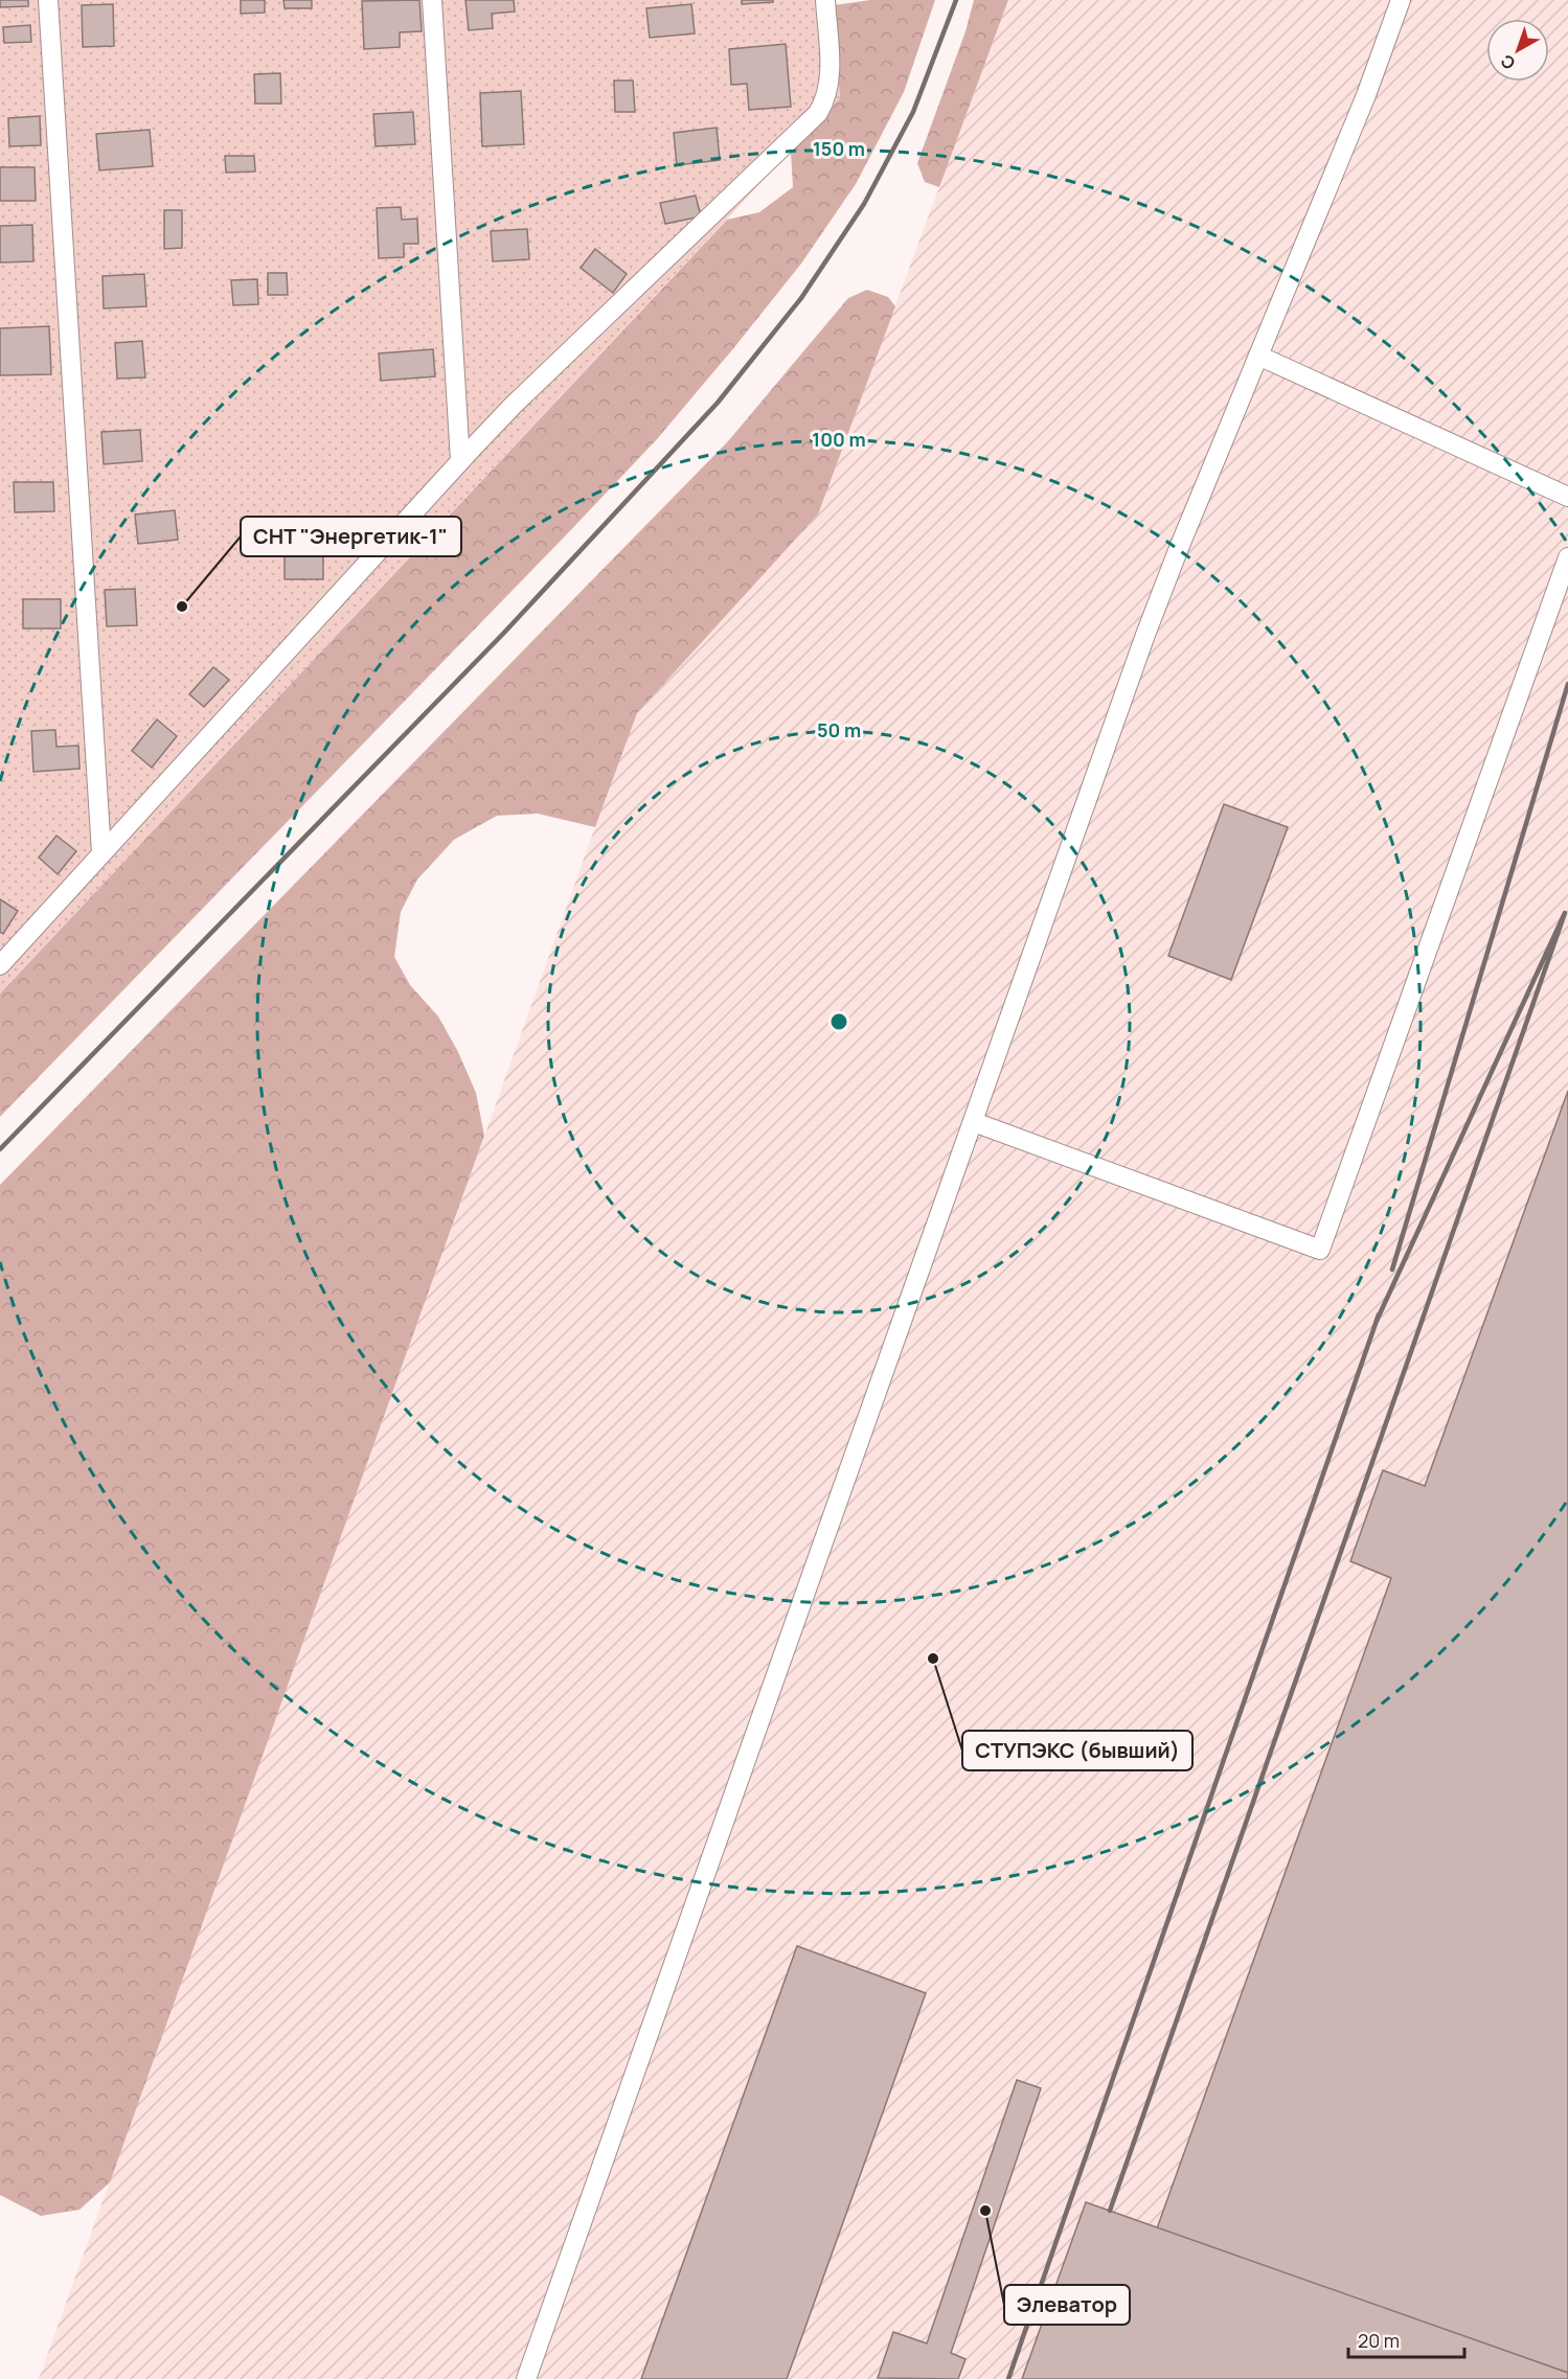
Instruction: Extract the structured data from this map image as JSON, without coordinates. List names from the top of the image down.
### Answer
{
  "places": ["СНТ \"Энергетик-1\"", "СТУПЭКС (бывший)", "Элеватор"],
  "scale_bar": "20 m",
  "north": "bottom left",
  "rings": ["150 m", "100 m", "50 m"]
}
